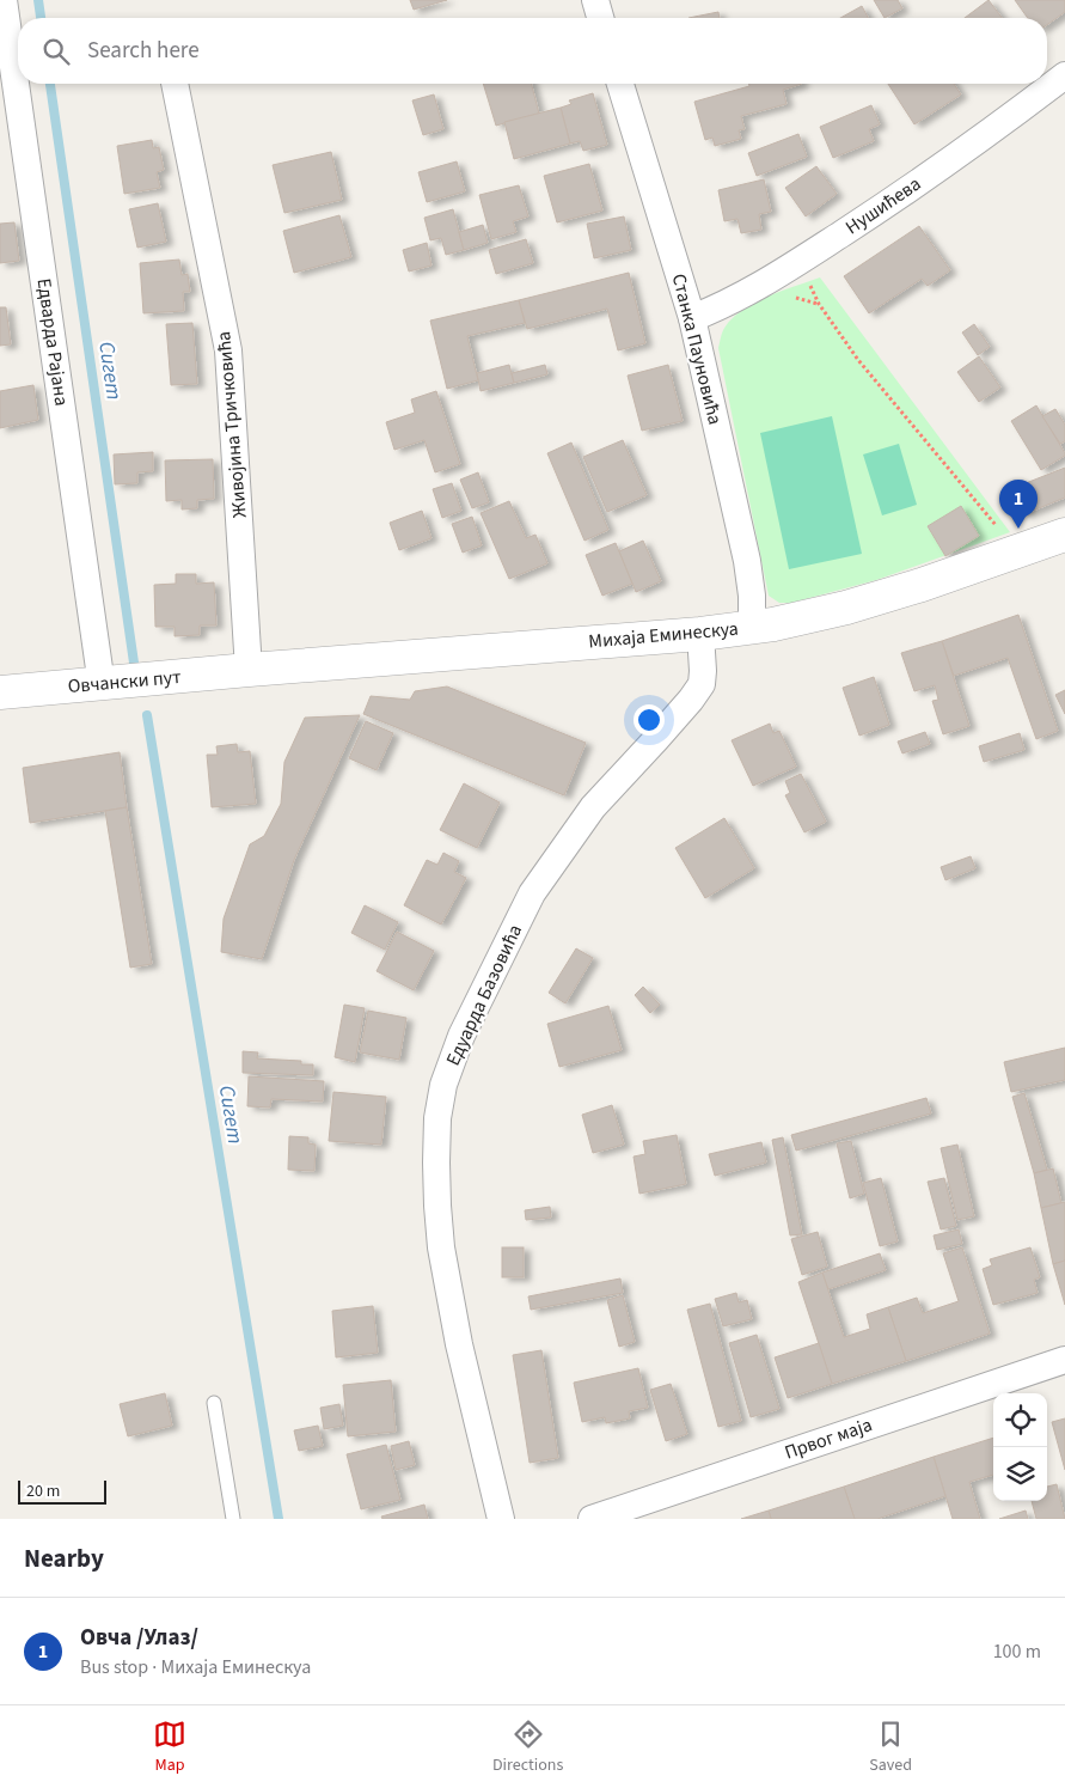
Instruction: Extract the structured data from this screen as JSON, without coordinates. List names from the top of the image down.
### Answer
{
  "streets": {
    "street": [
      "Нушићева",
      "Едварда Рајана",
      "Станка Пауновића",
      "Живојина Тричковића",
      "Михаја Еминескуа",
      "Овчански пут",
      "Едуарда Базовића",
      "Првог маја"
    ]
  },
  "crossings": [
    ["Нушићева", "Станка Пауновића"],
    ["Едварда Рајана", "Овчански пут"],
    ["Станка Пауновића", "Михаја Еминескуа"],
    ["Живојина Тричковића", "Михаја Еминескуа"],
    ["Живојина Тричковића", "Овчански пут"],
    ["Михаја Еминескуа", "Овчански пут"],
    ["Михаја Еминескуа", "Едуарда Базовића"]
  ],
  "water": ["Сигет"],
  "scale_bar": "20 m",
  "page": {
    "search": "Search here",
    "pins": "1",
    "scale": "20 m",
    "heading": "Nearby",
    "list": [
      {
        "mark": "1",
        "name": "Овча /Улаз/",
        "note": "Bus stop · Михаја Еминескуа",
        "value": "100 m"
      }
    ],
    "nav": ["Map", "Directions", "Saved"]
  }
}
